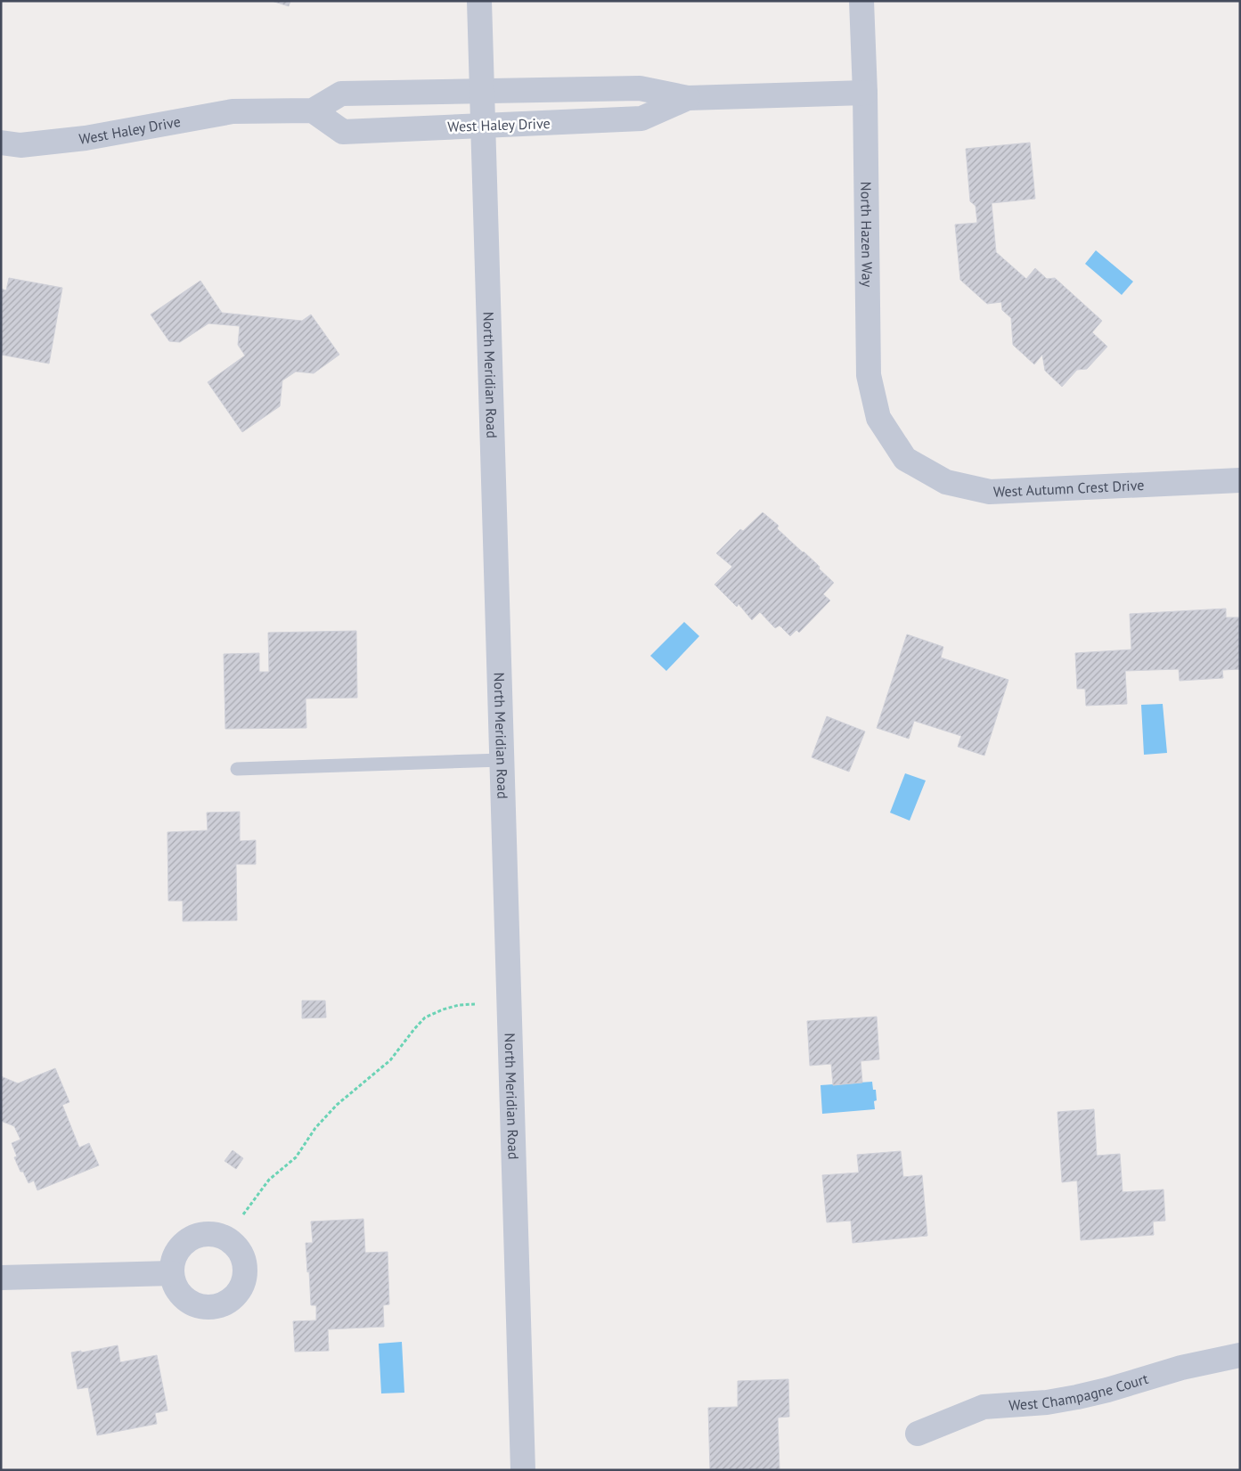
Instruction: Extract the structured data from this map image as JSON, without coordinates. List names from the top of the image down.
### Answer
{
  "streets": {
    "street": [
      "West Haley Drive",
      "North Hazen Way",
      "North Meridian Road",
      "West Autumn Crest Drive",
      "West Champagne Court"
    ]
  },
  "crossings": [
    ["West Haley Drive", "North Hazen Way"],
    ["West Haley Drive", "North Meridian Road"],
    ["North Hazen Way", "West Autumn Crest Drive"]
  ]
}
